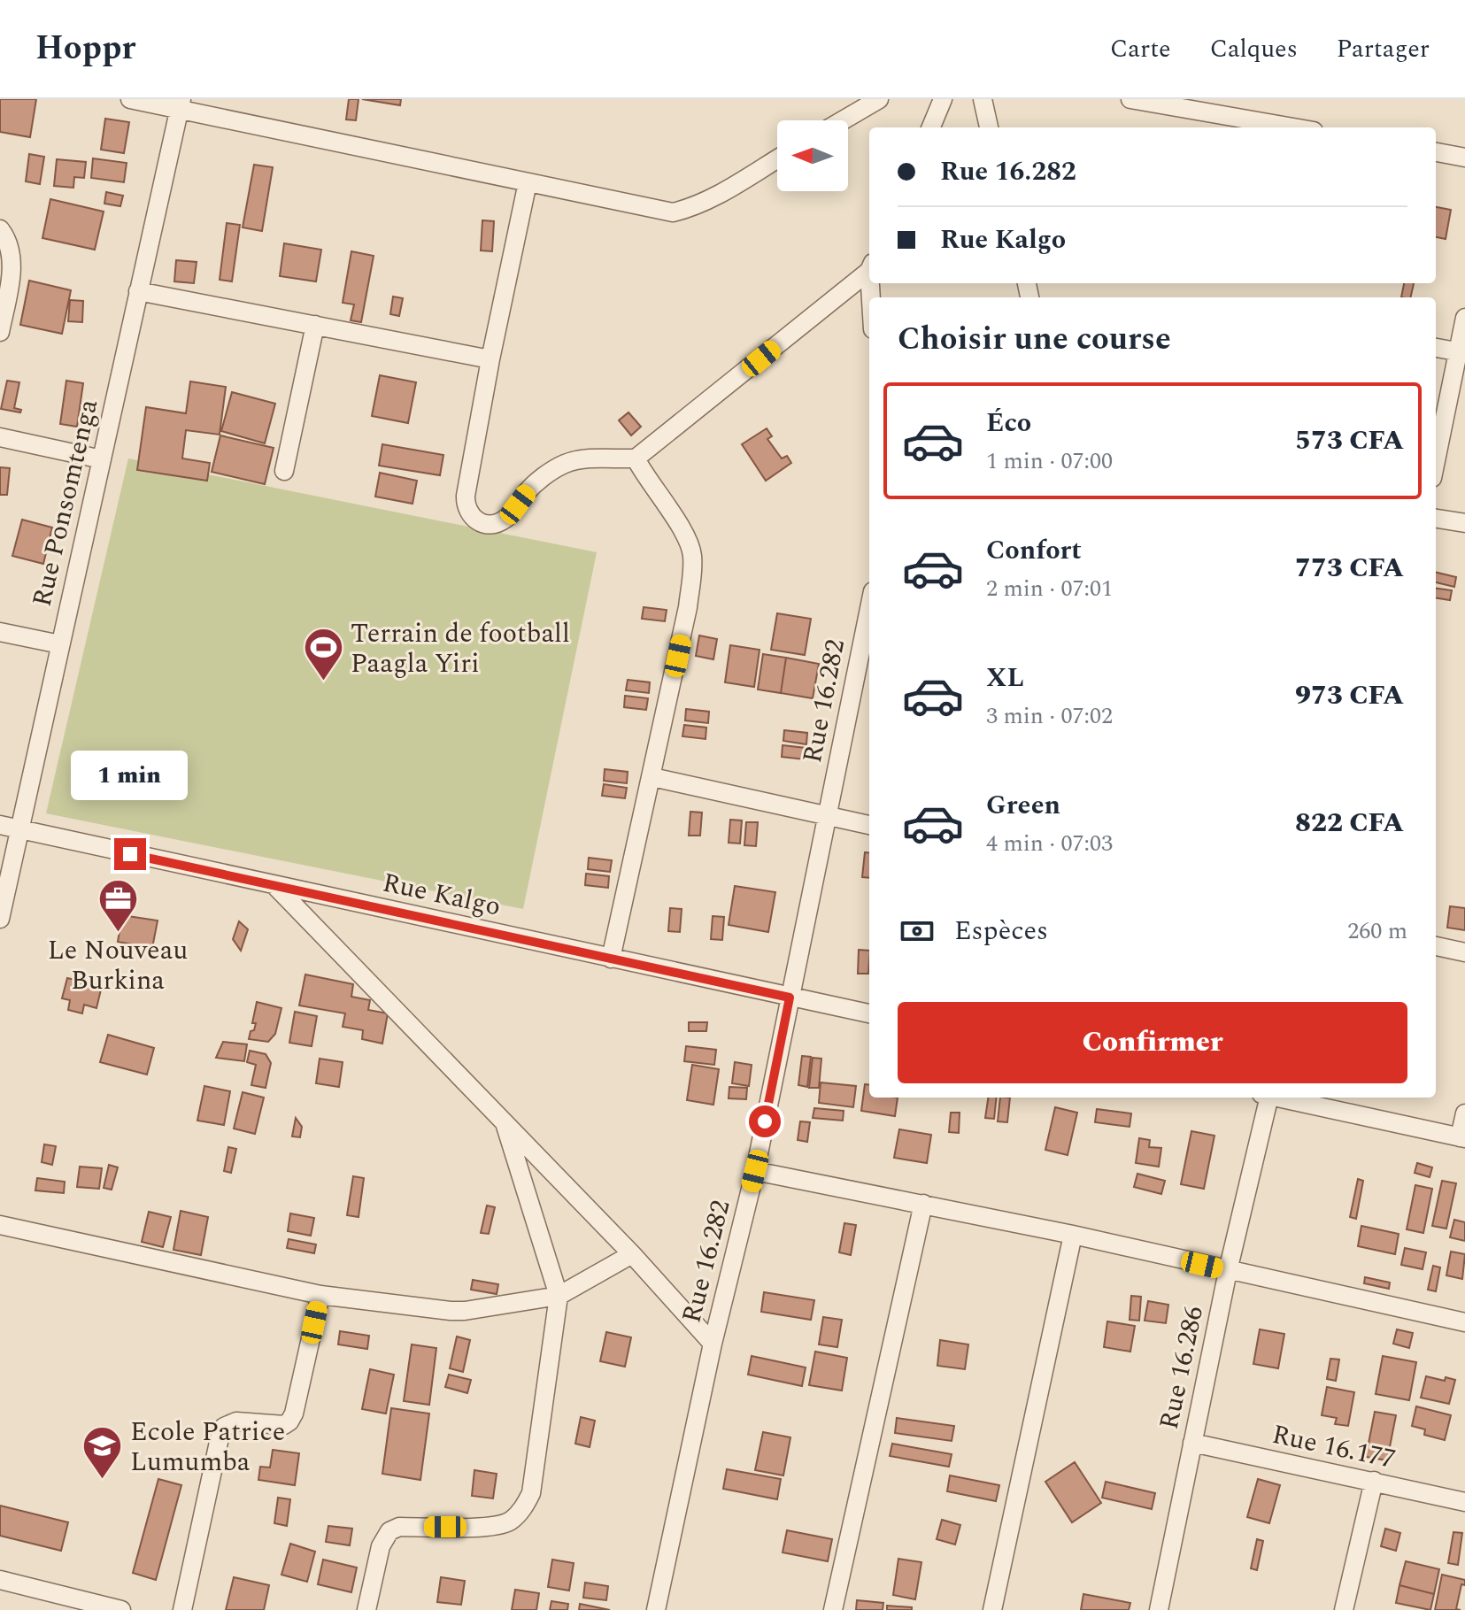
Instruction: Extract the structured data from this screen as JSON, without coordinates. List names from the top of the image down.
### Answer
{
  "streets": {
    "street": [
      "Rue Ponsomtenga",
      "Rue 16.282",
      "Rue Kalgo",
      "Rue 16.286",
      "Rue 16.177"
    ]
  },
  "crossings": [
    ["Rue Ponsomtenga", "Rue Kalgo"],
    ["Rue 16.282", "Rue Kalgo"],
    ["Rue 16.286", "Rue 16.177"]
  ],
  "places": {
    "sports": ["Terrain de football Paagla Yiri"],
    "office": ["Le Nouveau Burkina"],
    "school or university": ["Ecole Patrice Lumumba"]
  },
  "north": "left",
  "page": {
    "header": "Hoppr",
    "nav": ["Carte", "Calques", "Partager"],
    "banner": ["Rue 16.282", "Rue Kalgo"],
    "heading": "Choisir une course",
    "list": [
      {
        "name": "Éco",
        "note": "1 min · 07:00",
        "value": "573 CFA"
      },
      {
        "name": "Confort",
        "note": "2 min · 07:01",
        "value": "773 CFA"
      },
      {
        "name": "XL",
        "note": "3 min · 07:02",
        "value": "973 CFA"
      },
      {
        "name": "Green",
        "note": "4 min · 07:03",
        "value": "822 CFA"
      }
    ],
    "bubble": "1 min",
    "pay": ["Espèces", "260 m"],
    "buttons": "Confirmer"
  }
}
